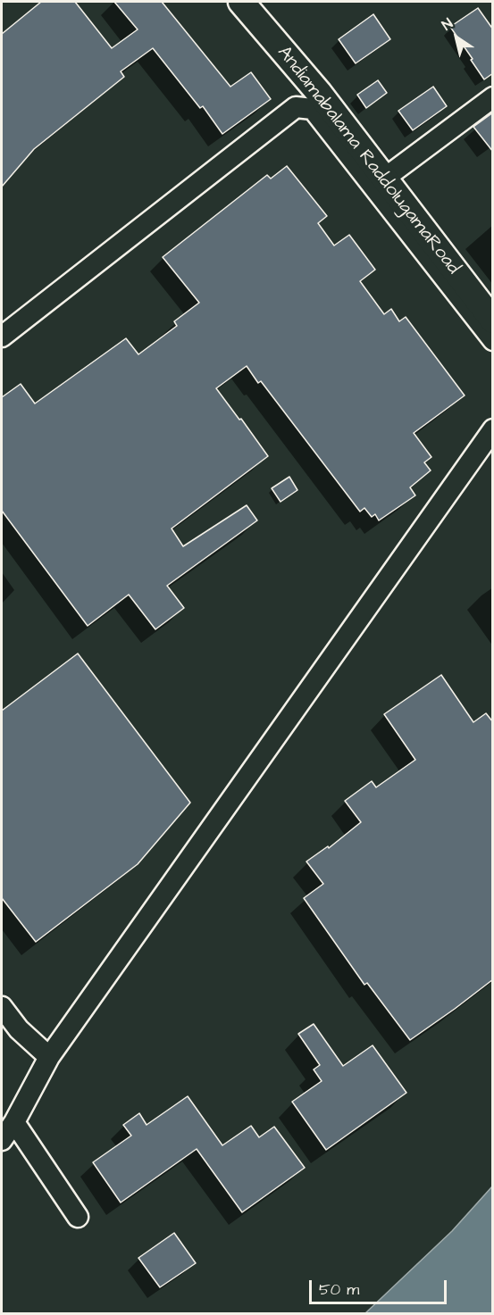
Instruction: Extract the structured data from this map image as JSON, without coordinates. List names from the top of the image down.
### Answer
{
  "streets": {
    "street": ["Andiamabalama RaddolugamaRoad"]
  },
  "scale_bar": "50 m",
  "north": "top left"
}
